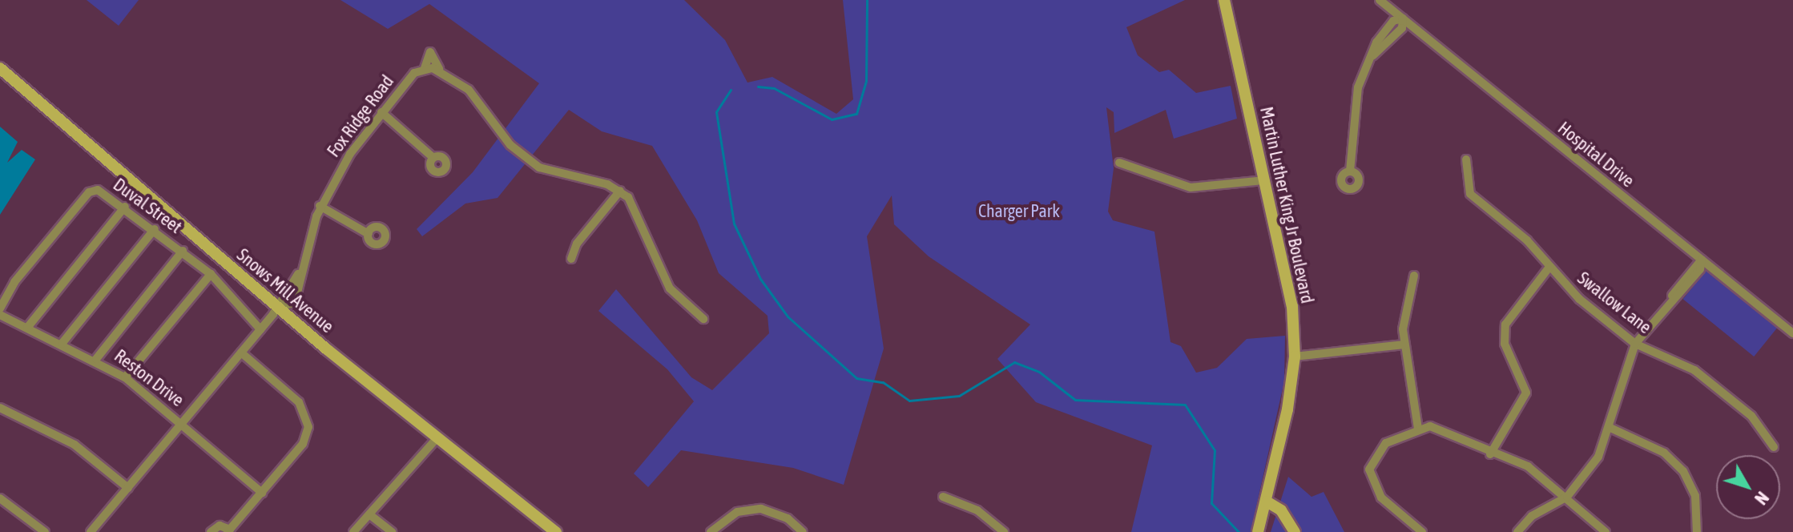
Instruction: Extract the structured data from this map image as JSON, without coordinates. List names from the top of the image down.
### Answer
{
  "streets": {
    "main road": ["Martin Luther King Jr Boulevard", "Snows Mill Avenue"],
    "street": [
      "Fox Ridge Road",
      "Hospital Drive",
      "Duval Street",
      "Swallow Lane",
      "Reston Drive"
    ]
  },
  "crossings": [
    ["Fox Ridge Road", "Snows Mill Avenue"]
  ],
  "parks": ["Charger Park"],
  "north": "bottom right"
}
